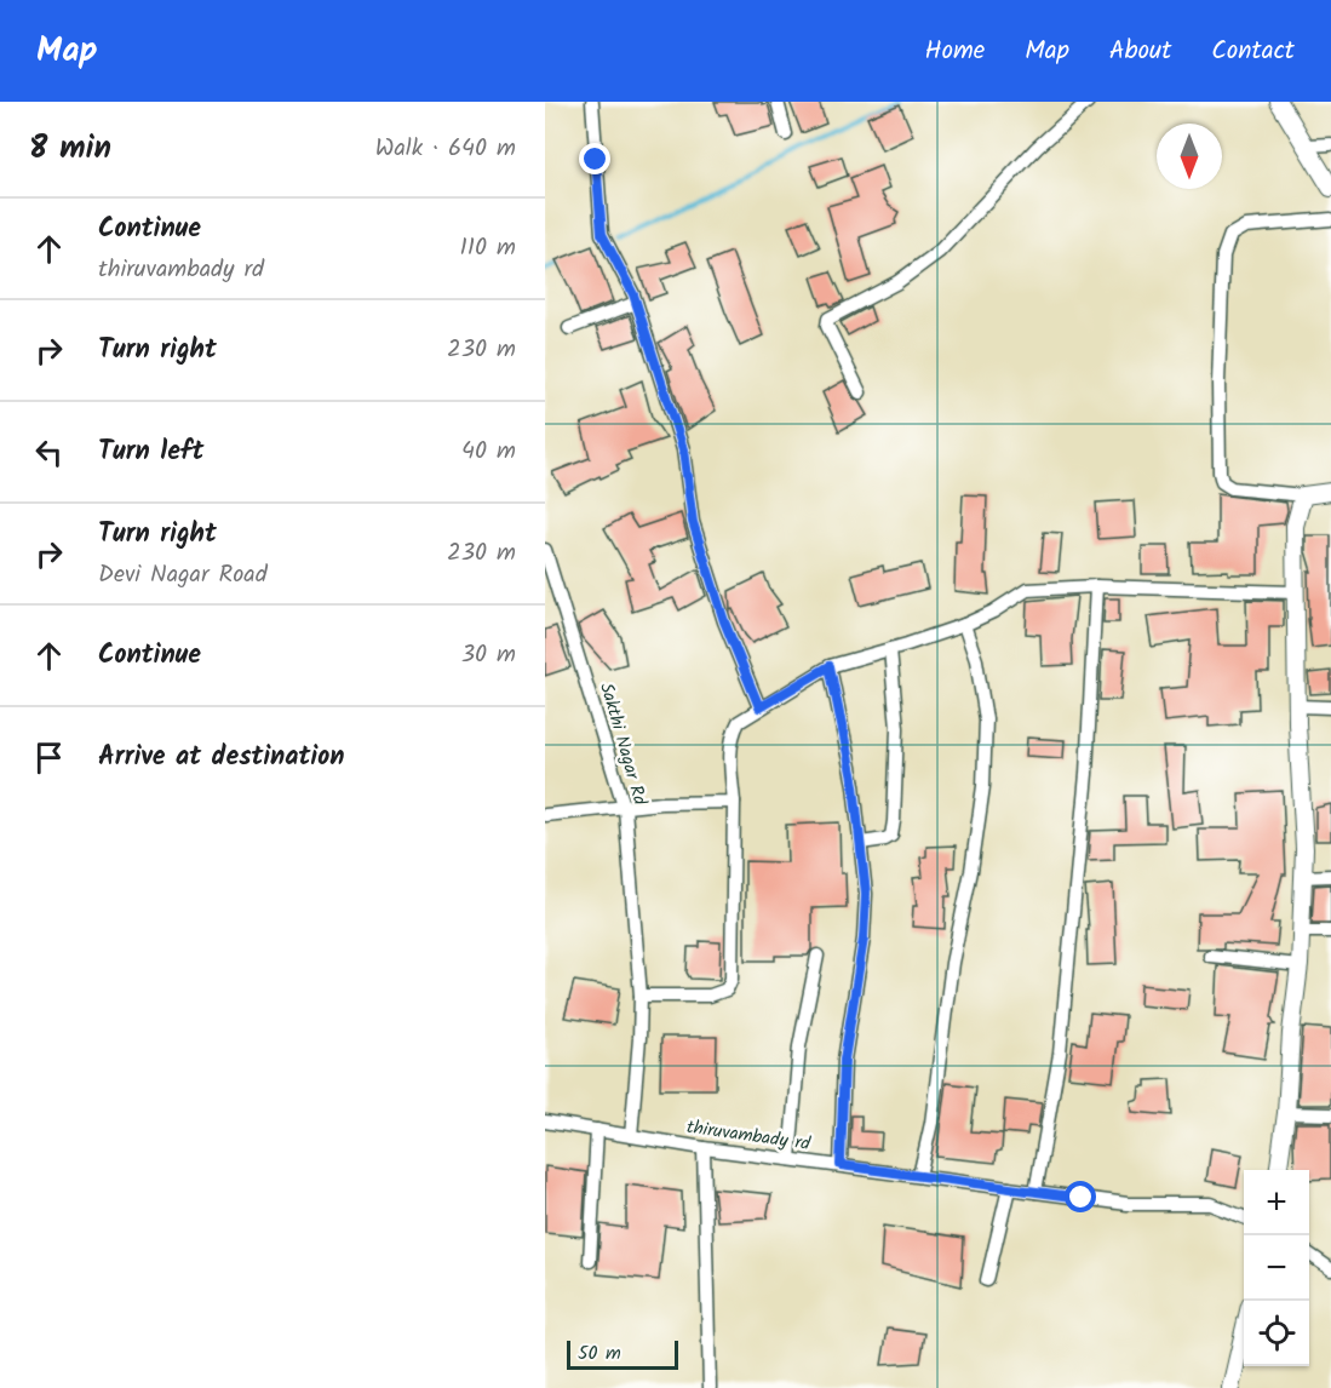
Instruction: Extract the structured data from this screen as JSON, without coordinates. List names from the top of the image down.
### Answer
{
  "streets": {
    "street": ["Sakthi Nagar Rd", "thiruvambady rd"]
  },
  "crossings": [
    ["Sakthi Nagar Rd", "thiruvambady rd"]
  ],
  "scale_bar": "50 m",
  "north": "bottom",
  "page": {
    "header": "Map",
    "nav": [
      "Home",
      "Map",
      "About",
      "Contact"
    ],
    "heading": ["8 min", "Walk · 640 m"],
    "list": [
      ["Continue", "thiruvambady rd", "110 m"],
      ["Turn right", "230 m"],
      ["Turn left", "40 m"],
      ["Turn right", "Devi Nagar Road", "230 m"],
      ["Continue", "30 m"],
      "Arrive at destination"
    ],
    "map_buttons": ["+", "−"],
    "scale": "50 m"
  }
}
